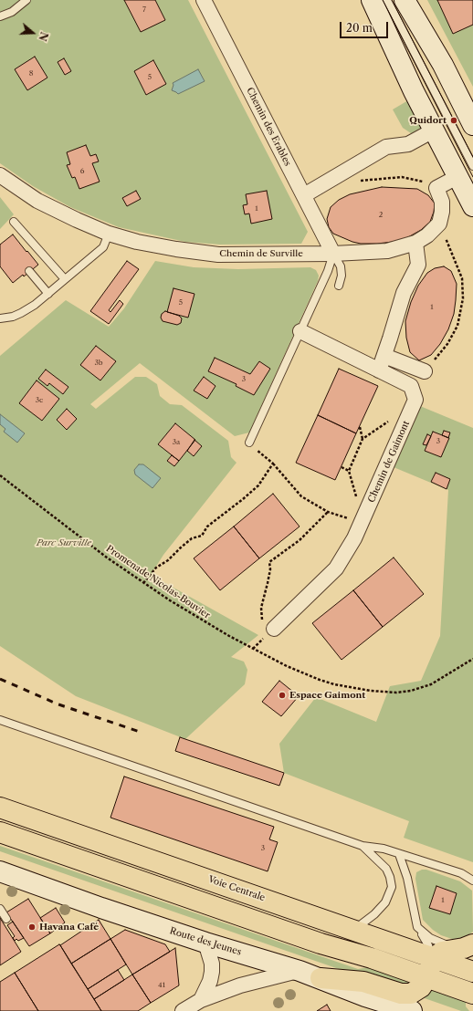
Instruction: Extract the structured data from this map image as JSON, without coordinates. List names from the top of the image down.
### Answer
{
  "streets": {
    "main road": ["Voie Centrale"],
    "street": [
      "Chemin des Erables",
      "Chemin de Surville",
      "Chemin de Gaimont",
      "Route des Jeunes"
    ],
    "path": ["Promenade Nicolas-Bouvier"]
  },
  "crossings": [
    ["Chemin des Erables", "Chemin de Surville"]
  ],
  "parks": ["Parc Surville"],
  "places": ["Quidort", "Espace Gaimont", "Havana Café"],
  "house_numbers": [
    "7",
    "8",
    "5",
    "6",
    "1",
    "2",
    "5",
    "1",
    "3b",
    "3",
    "3c",
    "3",
    "3a",
    "3",
    "1",
    "41"
  ],
  "scale_bar": "20 m",
  "north": "right"
}
